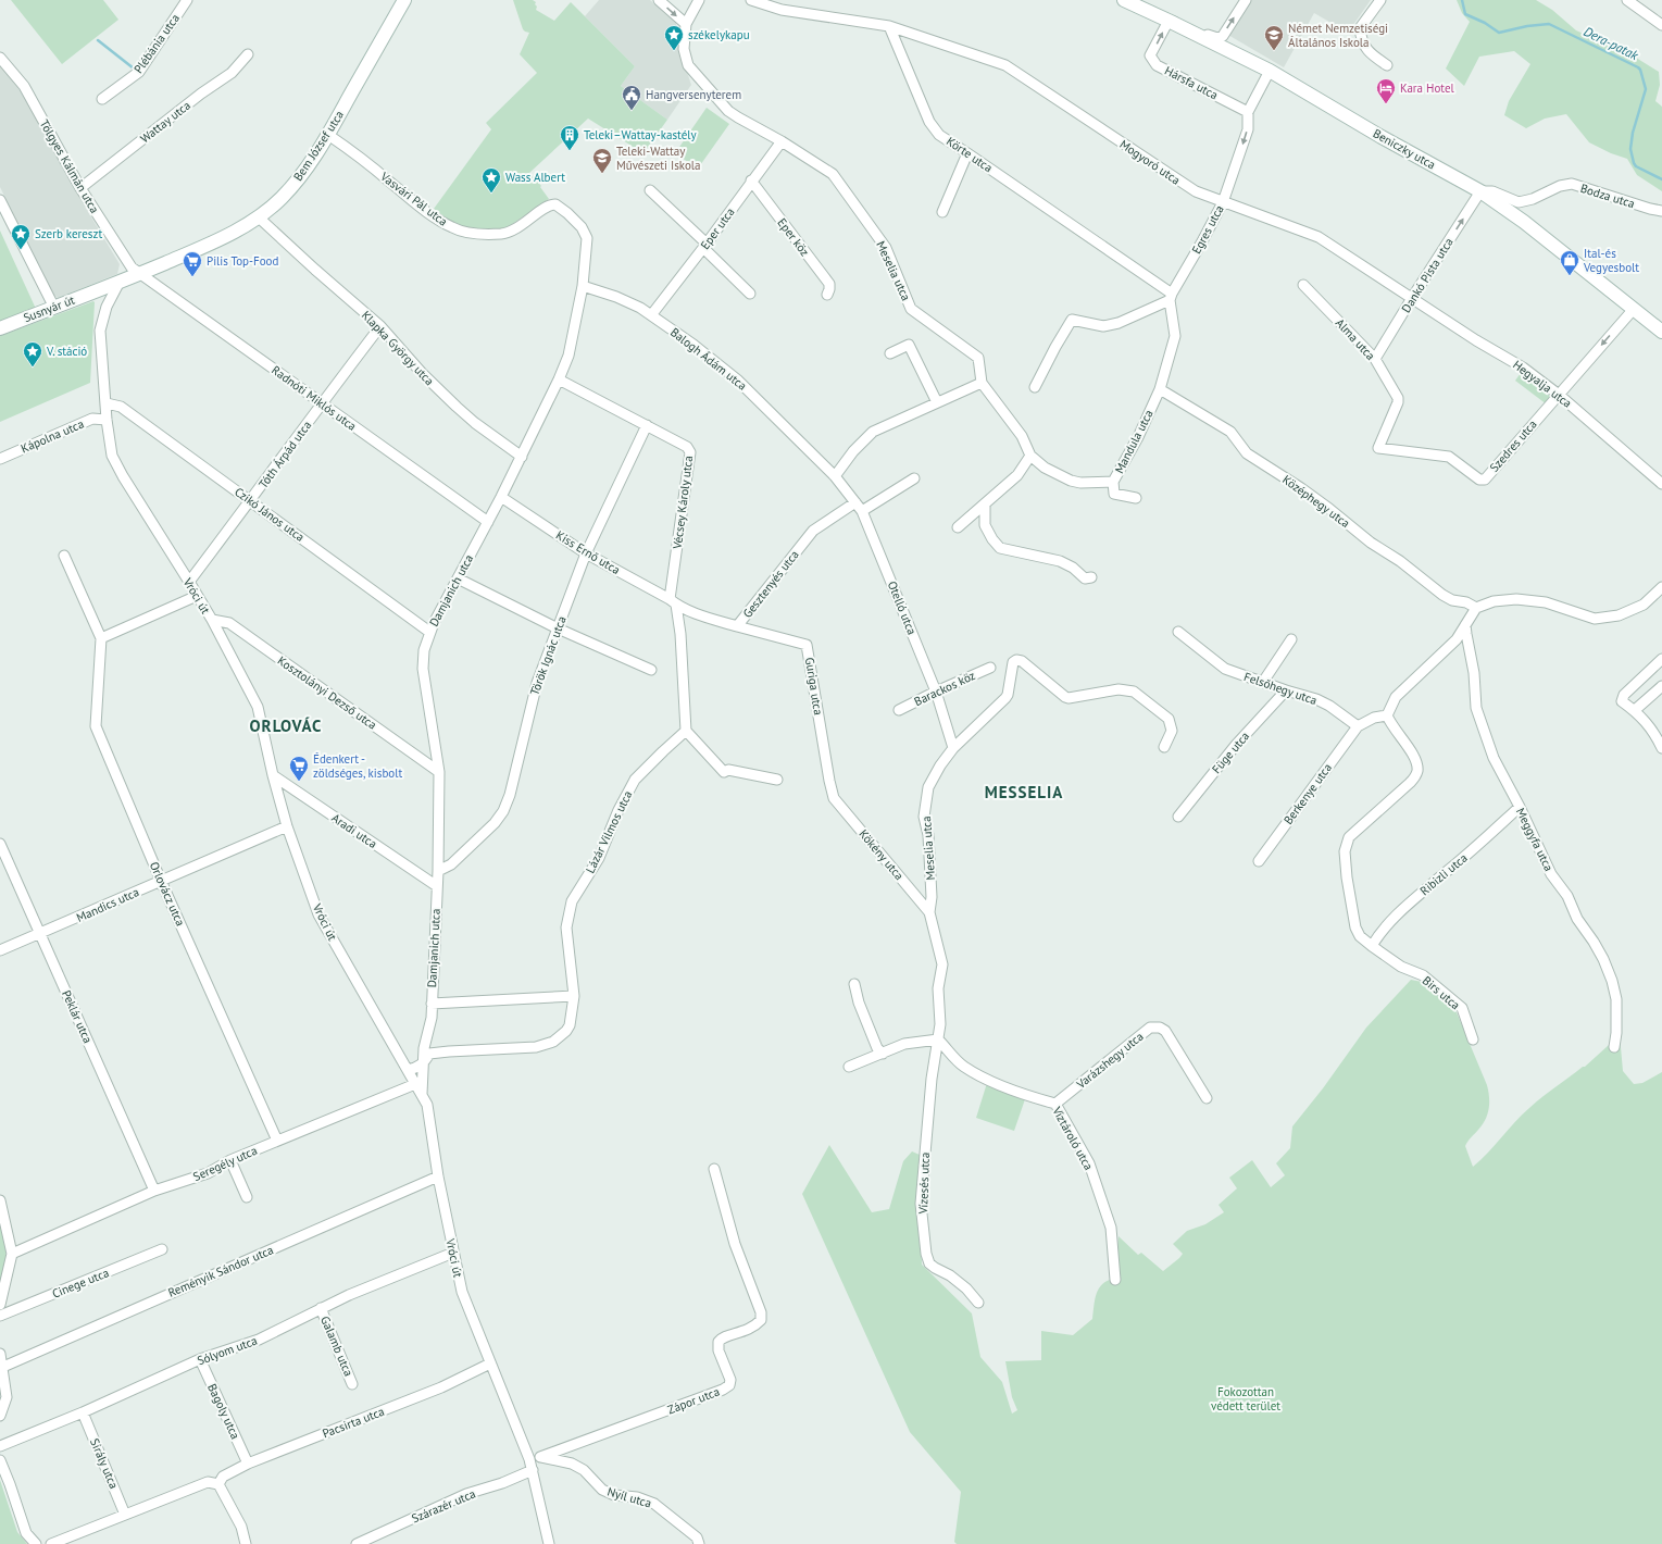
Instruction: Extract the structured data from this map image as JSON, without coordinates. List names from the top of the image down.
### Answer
{
  "streets": {
    "main road": ["Bem József utca", "Beniczky utca", "Susnyár út"],
    "street": [
      "Plébánia utca",
      "Hársfa utca",
      "Wattay utca",
      "Körte utca",
      "Mogyoró utca",
      "Tölgyes Kálmán utca",
      "Bodza utca",
      "Vasvári Pál utca",
      "Eper utca",
      "Egres utca",
      "Eper köz",
      "Meselia utca",
      "Dankó Pista utca",
      "Alma utca",
      "Klapka György utca",
      "Balogh Ádám utca",
      "Hegyalja utca",
      "Radnóti Miklós utca",
      "Kápolna utca",
      "Mandula utca",
      "Szedres utca",
      "Tóth Árpád utca",
      "Középhegy utca",
      "Vécsey Károly utca",
      "Czikó János utca",
      "Kiss Ernő utca",
      "Gesztenyés utca",
      "Damjanich utca",
      "Vróci út",
      "Otelló utca",
      "Török Ignác utca",
      "Guriga utca",
      "Barackos köz",
      "Felsőhegy utca",
      "Kosztolányi Dezső utca",
      "Füge utca",
      "Berkenye utca",
      "Aradi utca",
      "Lázár Vilmos utca",
      "Meggyfa utca",
      "Kökény utca",
      "Ribizli utca",
      "Orlovácz utca",
      "Mandics utca",
      "Birs utca",
      "Peklár utca",
      "Varázshegy utca",
      "Víztároló utca",
      "Seregély utca",
      "Vízesés utca",
      "Reményik Sándor utca",
      "Cinege utca",
      "Galamb utca",
      "Sólyom utca",
      "Zápor utca",
      "Bagoly utca",
      "Pacsirta utca",
      "Sirály utca",
      "Nyíl utca",
      "Szárazér utca"
    ]
  },
  "crossings": [
    ["Hársfa utca", "Beniczky utca"],
    ["Hársfa utca", "Egres utca"],
    ["Wattay utca", "Tölgyes Kálmán utca"],
    ["Bem József utca", "Tölgyes Kálmán utca"],
    ["Bem József utca", "Vasvári Pál utca"],
    ["Bem József utca", "Susnyár út"],
    ["Bem József utca", "Klapka György utca"],
    ["Bem József utca", "Radnóti Miklós utca"],
    ["Bem József utca", "Vróci út"],
    ["Beniczky utca", "Bodza utca"],
    ["Beniczky utca", "Egres utca"],
    ["Beniczky utca", "Dankó Pista utca"],
    ["Beniczky utca", "Szedres utca"],
    ["Körte utca", "Mogyoró utca"],
    ["Körte utca", "Egres utca"],
    ["Mogyoró utca", "Egres utca"],
    ["Mogyoró utca", "Dankó Pista utca"],
    ["Mogyoró utca", "Hegyalja utca"],
    ["Tölgyes Kálmán utca", "Radnóti Miklós utca"],
    ["Bodza utca", "Dankó Pista utca"],
    ["Vasvári Pál utca", "Damjanich utca"],
    ["Eper utca", "Eper köz"],
    ["Eper utca", "Meselia utca"],
    ["Eper utca", "Balogh Ádám utca"],
    ["Meselia utca", "Mandula utca"],
    ["Meselia utca", "Otelló utca"],
    ["Meselia utca", "Kökény utca"],
    ["Meselia utca", "Víztároló utca"],
    ["Meselia utca", "Vízesés utca"],
    ["Dankó Pista utca", "Alma utca"],
    ["Dankó Pista utca", "Hegyalja utca"],
    ["Susnyár út", "Vróci út"],
    ["Alma utca", "Szedres utca"],
    ["Klapka György utca", "Tóth Árpád utca"],
    ["Klapka György utca", "Damjanich utca"],
    ["Balogh Ádám utca", "Damjanich utca"],
    ["Balogh Ádám utca", "Otelló utca"],
    ["Hegyalja utca", "Szedres utca"],
    ["Radnóti Miklós utca", "Tóth Árpád utca"],
    ["Radnóti Miklós utca", "Damjanich utca"],
    ["Kápolna utca", "Vróci út"],
    ["Mandula utca", "Középhegy utca"],
    ["Tóth Árpád utca", "Czikó János utca"],
    ["Tóth Árpád utca", "Vróci út"],
    ["Vécsey Károly utca", "Kiss Ernő utca"],
    ["Vécsey Károly utca", "Gesztenyés utca"],
    ["Vécsey Károly utca", "Damjanich utca"],
    ["Vécsey Károly utca", "Török Ignác utca"],
    ["Vécsey Károly utca", "Lázár Vilmos utca"],
    ["Czikó János utca", "Damjanich utca"],
    ["Czikó János utca", "Vróci út"],
    ["Kiss Ernő utca", "Gesztenyés utca"],
    ["Kiss Ernő utca", "Damjanich utca"],
    ["Kiss Ernő utca", "Török Ignác utca"],
    ["Gesztenyés utca", "Otelló utca"],
    ["Gesztenyés utca", "Guriga utca"],
    ["Damjanich utca", "Vróci út"],
    ["Damjanich utca", "Török Ignác utca"],
    ["Damjanich utca", "Kosztolányi Dezső utca"],
    ["Damjanich utca", "Aradi utca"],
    ["Damjanich utca", "Lázár Vilmos utca"],
    ["Vróci út", "Kosztolányi Dezső utca"],
    ["Vróci út", "Aradi utca"],
    ["Vróci út", "Mandics utca"],
    ["Vróci út", "Seregély utca"],
    ["Vróci út", "Reményik Sándor utca"],
    ["Vróci út", "Sólyom utca"],
    ["Vróci út", "Pacsirta utca"],
    ["Vróci út", "Nyíl utca"],
    ["Vróci út", "Szárazér utca"],
    ["Otelló utca", "Barackos köz"],
    ["Guriga utca", "Kökény utca"],
    ["Felsőhegy utca", "Füge utca"],
    ["Felsőhegy utca", "Berkenye utca"],
    ["Meggyfa utca", "Ribizli utca"],
    ["Ribizli utca", "Birs utca"],
    ["Orlovácz utca", "Mandics utca"],
    ["Orlovácz utca", "Seregély utca"],
    ["Mandics utca", "Peklár utca"],
    ["Peklár utca", "Seregély utca"],
    ["Varázshegy utca", "Víztároló utca"],
    ["Víztároló utca", "Vízesés utca"],
    ["Galamb utca", "Sólyom utca"],
    ["Sólyom utca", "Bagoly utca"],
    ["Sólyom utca", "Sirály utca"],
    ["Zápor utca", "Nyíl utca"],
    ["Bagoly utca", "Pacsirta utca"]
  ],
  "one_way": ["Egres utca", "Dankó Pista utca"],
  "districts": ["ORLOVÁC", "MESSELIA"],
  "water": ["Dera-patak"],
  "parks": ["Fokozottan védett terület"],
  "places": {
    "place": [
      "székelykapu",
      "Wass Albert",
      "Szerb kereszt",
      "V. stáció"
    ],
    "school or university": ["Német Nemzetiségi Általános Iskola", "Teleki-Wattay Művészeti Iskola"],
    "hotel": ["Kara Hotel"],
    "public building": ["Hangversenyterem"],
    "building": ["Teleki–Wattay-kastély"],
    "shop": ["Ital-és Vegyesbolt"],
    "supermarket": ["Pilis Top-Food", "Édenkert - zöldséges, kisbolt"]
  }
}
